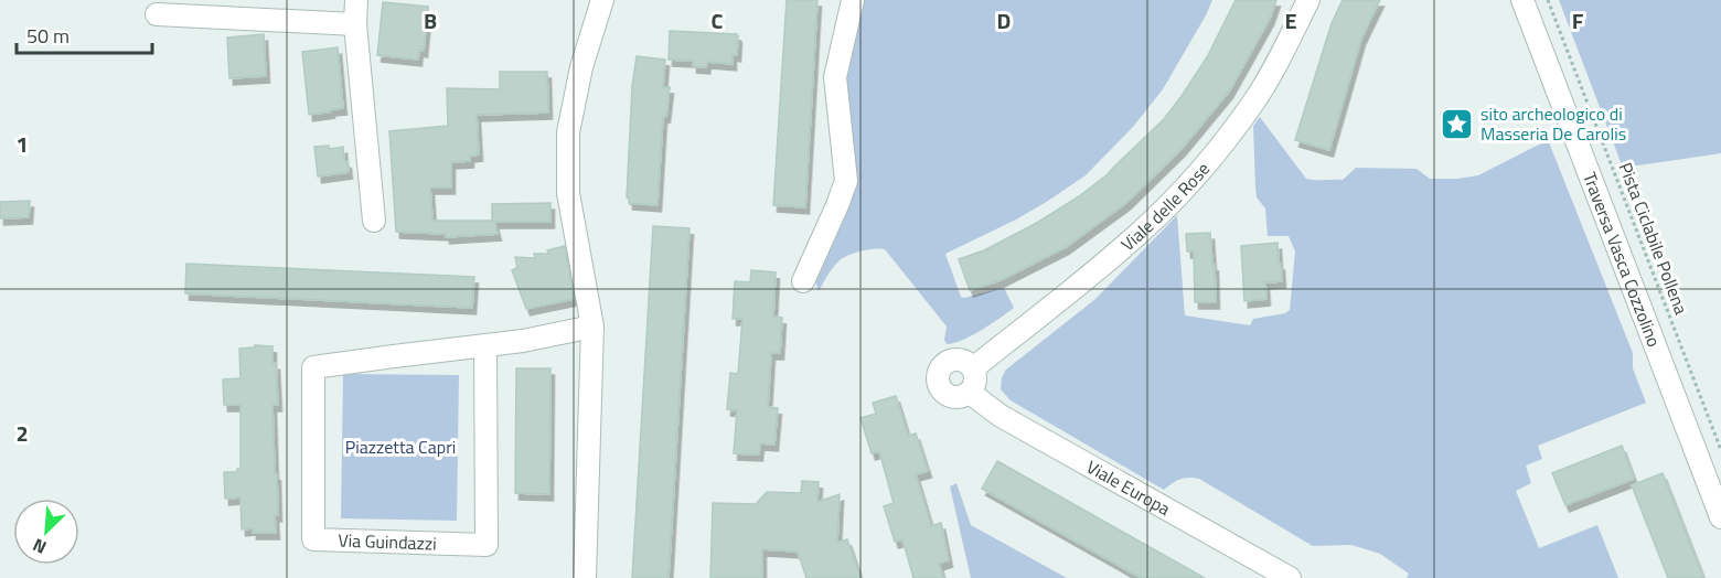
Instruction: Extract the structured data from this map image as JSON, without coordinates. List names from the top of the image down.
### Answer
{
  "streets": {
    "street": [
      "Viale delle Rose",
      "Traversa Vasca Cozzolino",
      "Viale Europa",
      "Via Guindazzi"
    ],
    "path": ["Pista Ciclabile Pollena"]
  },
  "crossings": [
    ["Viale delle Rose", "Viale Europa"]
  ],
  "parks": ["Piazzetta Capri"],
  "places": {
    "place": ["sito archeologico di Masseria De Carolis"]
  },
  "scale_bar": "50 m",
  "north": "bottom left",
  "grid": {
    "columns": [
      "B",
      "C",
      "D",
      "E",
      "F"
    ],
    "rows": ["1", "2"]
  }
}
